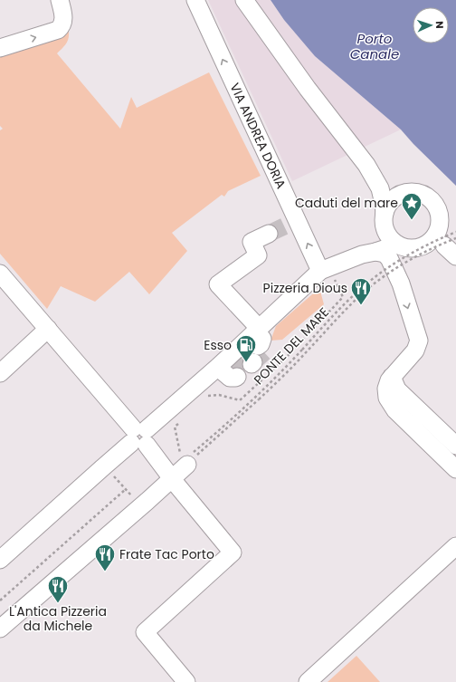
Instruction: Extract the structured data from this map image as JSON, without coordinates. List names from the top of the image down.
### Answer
{
  "streets": {
    "street": ["VIA ANDREA DORIA"],
    "path": ["PONTE DEL MARE"]
  },
  "water": ["Porto Canale"],
  "places": {
    "place": ["Caduti del mare"],
    "restaurant": ["Pizzeria Dious", "Frate Tac Porto", "L'Antica Pizzeria da Michele"],
    "fuel station": ["Esso"]
  },
  "north": "right"
}
